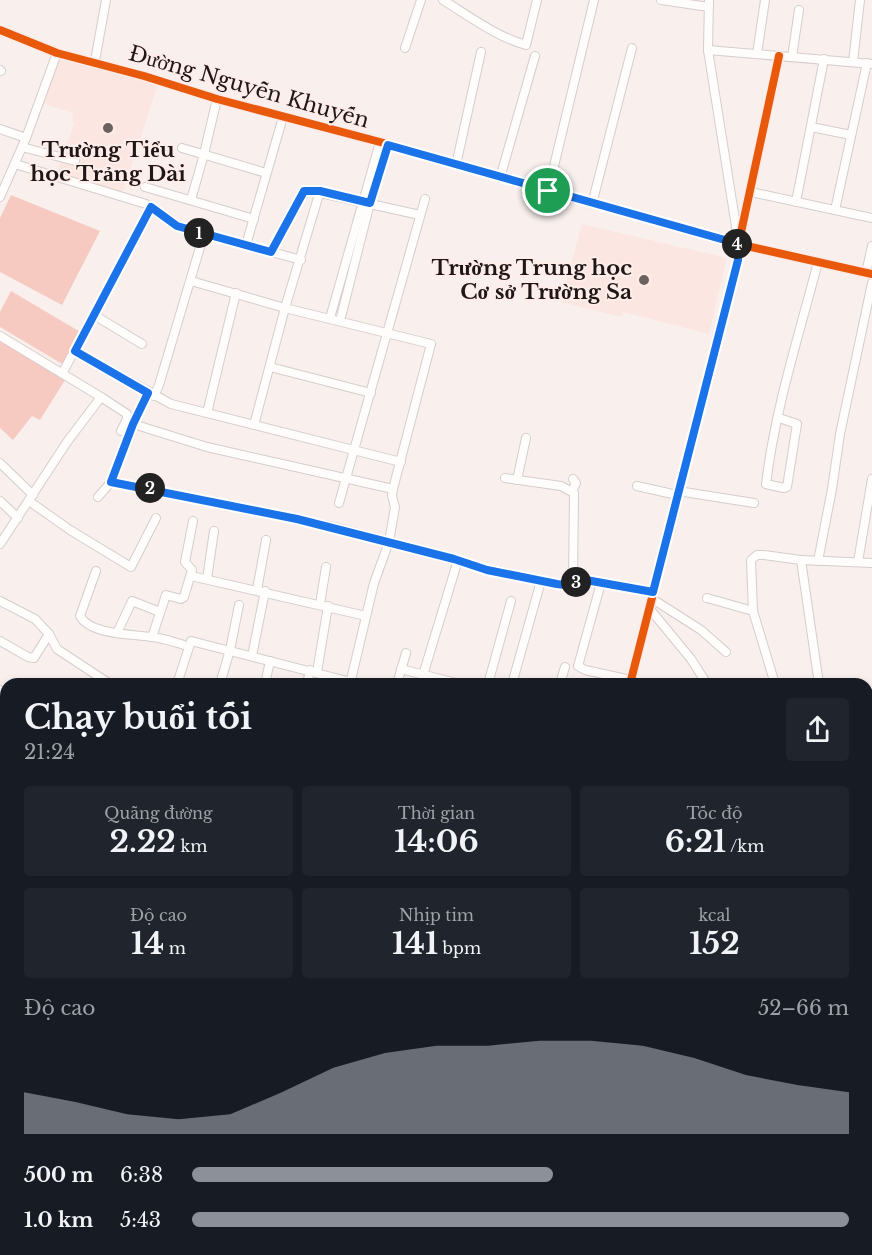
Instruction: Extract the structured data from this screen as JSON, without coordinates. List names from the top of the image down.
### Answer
{
  "streets": {
    "street": ["Đường Nguyễn Khuyến"]
  },
  "places": ["Trường Tiểu học Trảng Dài", "Trường Trung học Cơ sở Trường Sa"],
  "page": {
    "pins": [
      "1",
      "4",
      "2",
      "3"
    ],
    "heading": ["Chạy buổi tối", "21:24"],
    "stats": [
      ["Quãng đường", "2.22 km"],
      ["Thời gian", "14:06"],
      ["Tốc độ", "6:21 /km"],
      ["Độ cao", "14 m"],
      ["Nhịp tim", "141 bpm"],
      ["kcal", "152"]
    ],
    "chart": ["Độ cao", "52–66 m"],
    "list": [
      {
        "name": "500 m",
        "note": "6:38"
      },
      {
        "name": "1.0 km",
        "note": "5:43"
      }
    ]
  }
}
